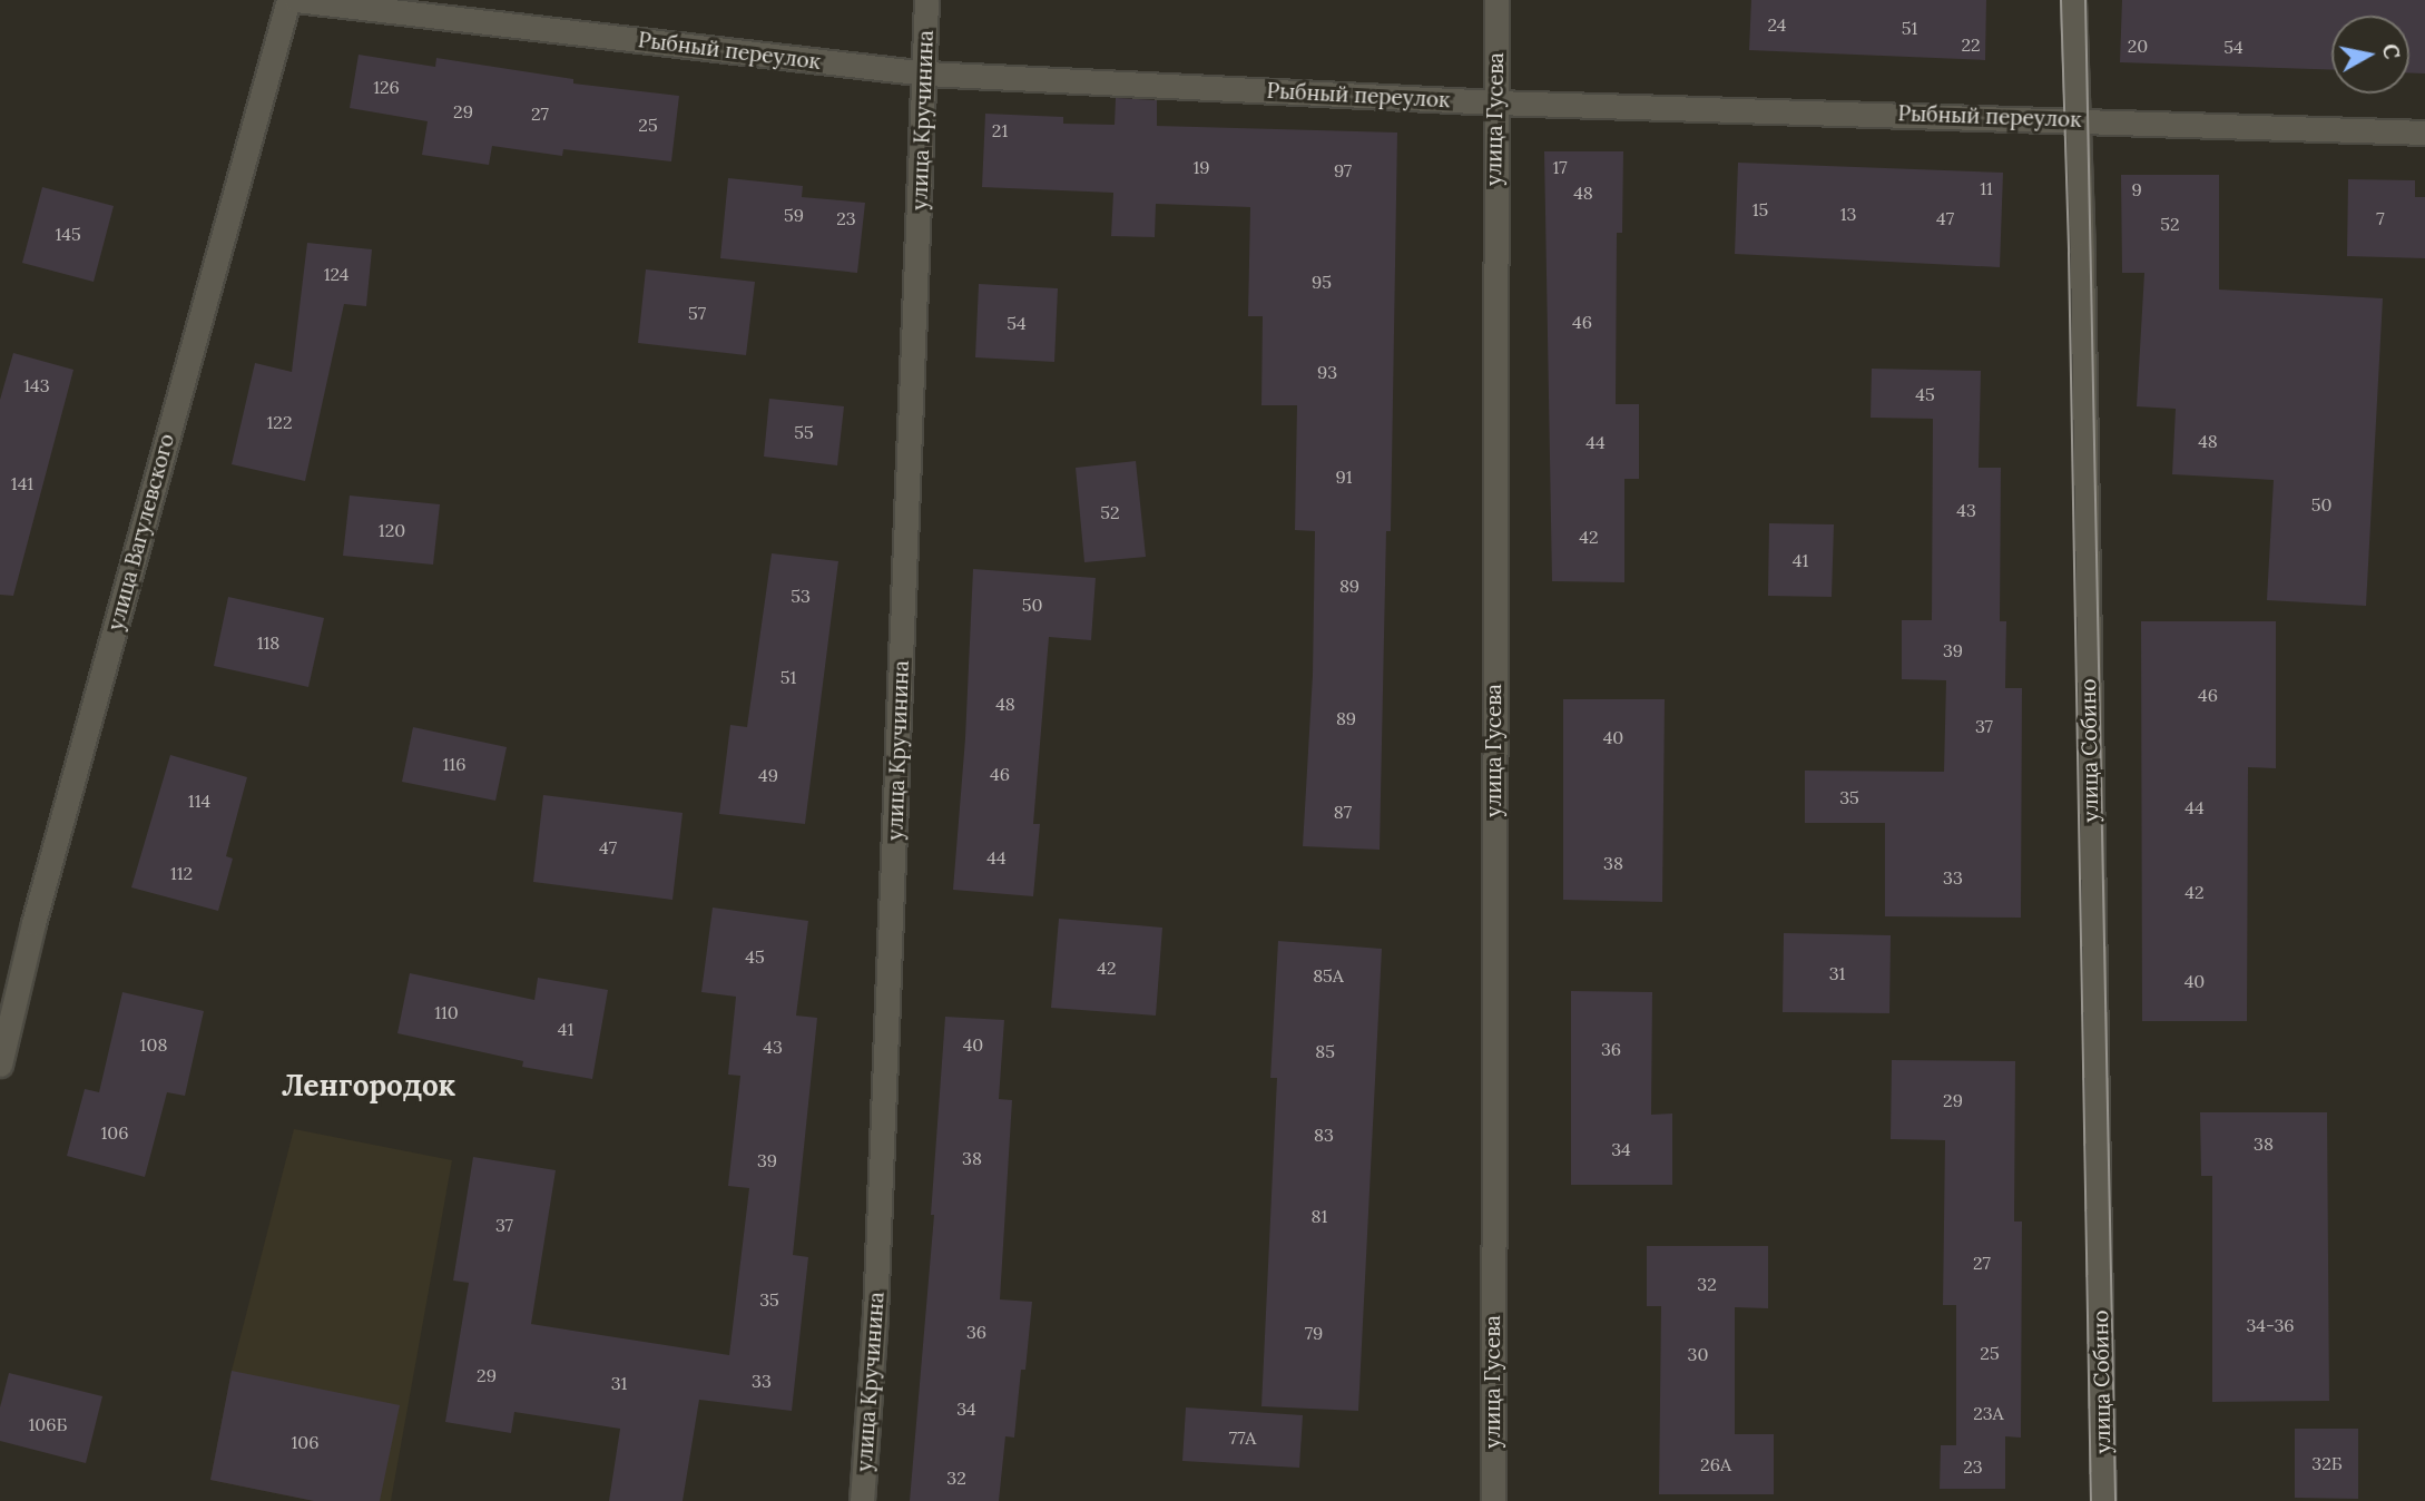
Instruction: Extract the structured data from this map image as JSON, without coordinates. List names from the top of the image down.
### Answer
{
  "streets": {
    "street": [
      "Рыбный переулок",
      "улица Гусева",
      "улица Кручинина",
      "улица Вагулевского",
      "улица Собино"
    ]
  },
  "crossings": [
    ["Рыбный переулок", "улица Гусева"],
    ["Рыбный переулок", "улица Кручинина"],
    ["Рыбный переулок", "улица Собино"]
  ],
  "districts": ["Ленгородок"],
  "house_numbers": [
    "24",
    "51",
    "22",
    "20",
    "54",
    "126",
    "29",
    "27",
    "25",
    "21",
    "19",
    "17",
    "97",
    "11",
    "9",
    "48",
    "15",
    "13",
    "59",
    "23",
    "47",
    "7",
    "52",
    "145",
    "124",
    "95",
    "57",
    "46",
    "54",
    "93",
    "143",
    "45",
    "122",
    "55",
    "48",
    "44",
    "91",
    "141",
    "50",
    "43",
    "52",
    "120",
    "42",
    "41",
    "89",
    "53",
    "50",
    "118",
    "39",
    "51",
    "46",
    "48",
    "89",
    "37",
    "40",
    "116",
    "46",
    "49",
    "35",
    "114",
    "44",
    "87",
    "47",
    "44",
    "38",
    "112",
    "33",
    "42",
    "45",
    "42",
    "31",
    "85А",
    "40",
    "110",
    "41",
    "108",
    "40",
    "43",
    "36",
    "85",
    "29",
    "106",
    "83",
    "38",
    "34",
    "38",
    "39",
    "81",
    "37",
    "27",
    "32",
    "35",
    "34-36",
    "36",
    "79",
    "25",
    "30",
    "29",
    "33",
    "31",
    "34",
    "23А",
    "106Б",
    "77А",
    "106",
    "32Б",
    "26А",
    "23",
    "32"
  ],
  "north": "right"
}
